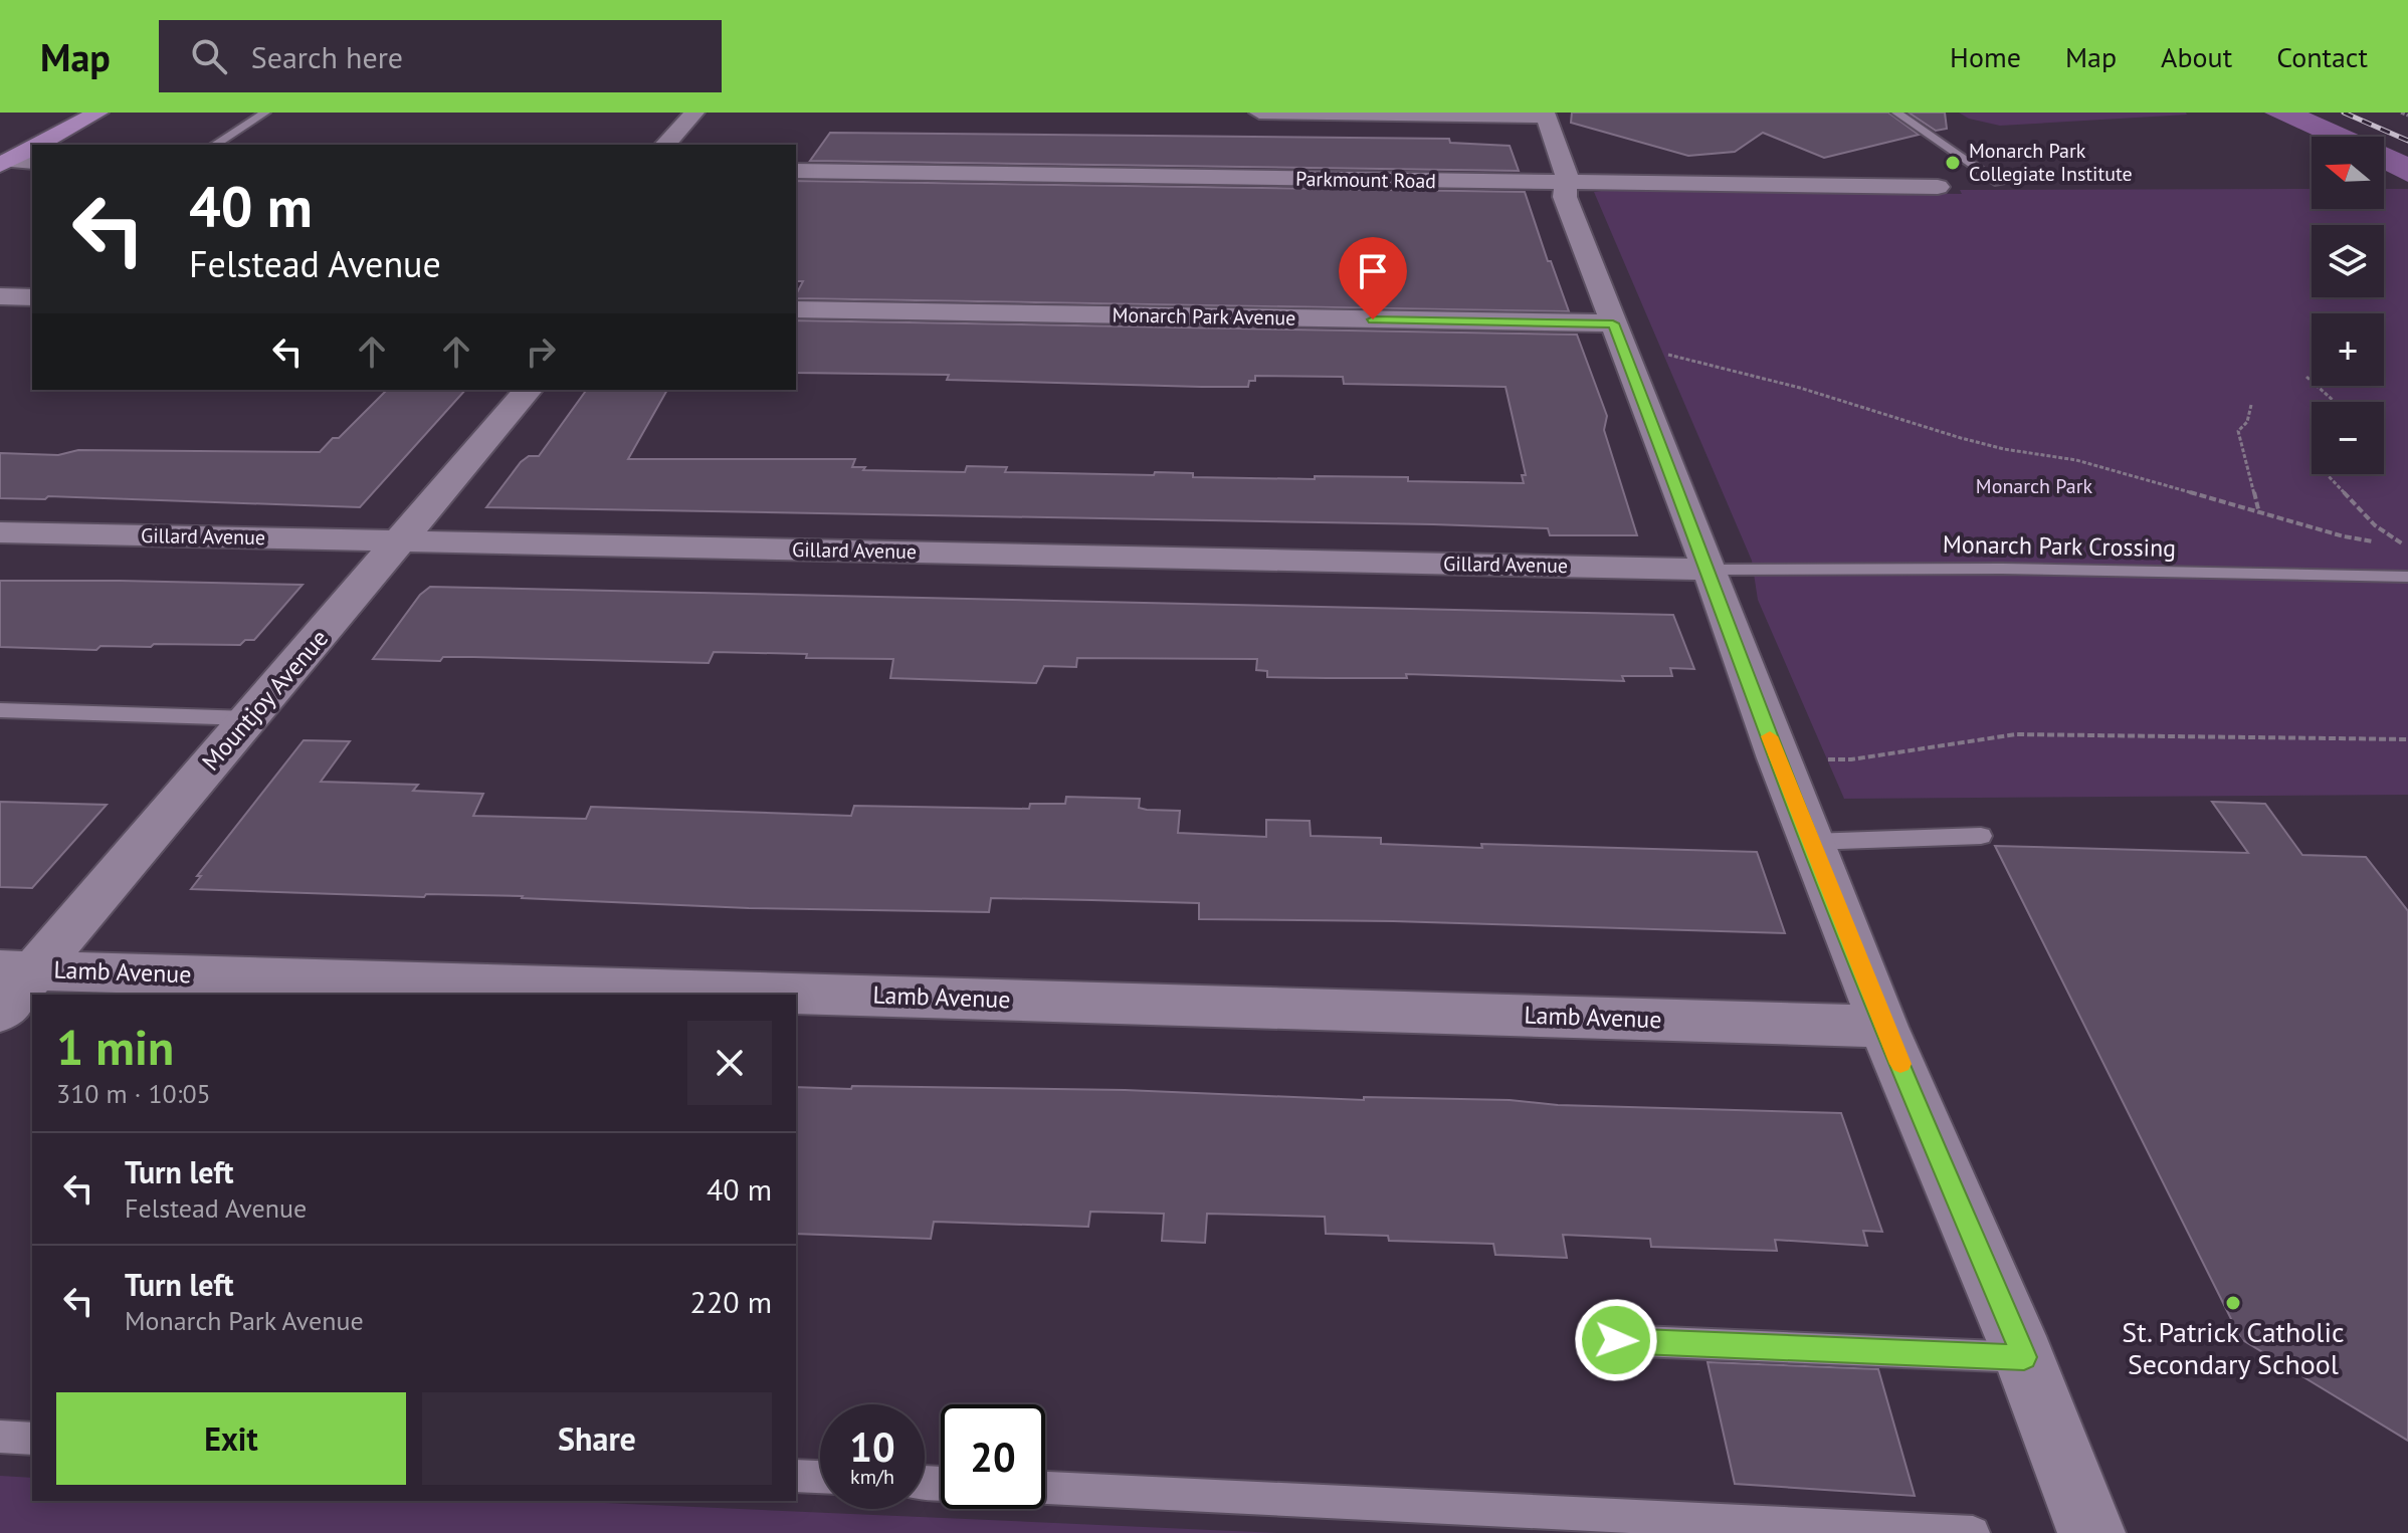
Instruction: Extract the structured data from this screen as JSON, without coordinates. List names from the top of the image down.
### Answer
{
  "streets": {
    "street": [
      "Parkmount Road",
      "Monarch Park Avenue",
      "Gillard Avenue",
      "Mountjoy Avenue",
      "Lamb Avenue"
    ],
    "lane": ["Monarch Park Crossing"]
  },
  "crossings": [
    ["Gillard Avenue", "Monarch Park Crossing"],
    ["Gillard Avenue", "Mountjoy Avenue"],
    ["Mountjoy Avenue", "Lamb Avenue"]
  ],
  "parks": ["Monarch Park"],
  "places": ["Monarch Park Collegiate Institute", "St. Patrick Catholic Secondary School"],
  "north": "left",
  "page": {
    "header": "Map",
    "search": "Search here",
    "nav": [
      "Home",
      "Map",
      "About",
      "Contact"
    ],
    "map_buttons": ["+", "−"],
    "turn": ["40 m", "Felstead Avenue"],
    "heading": ["1 min", "310 m · 10:05"],
    "list": [
      {
        "name": "Turn left",
        "note": "Felstead Avenue",
        "value": "40 m"
      },
      {
        "name": "Turn left",
        "note": "Monarch Park Avenue",
        "value": "220 m"
      }
    ],
    "buttons": ["Exit", "Share"],
    "speed": "10 km/h",
    "limit": "20"
  }
}
